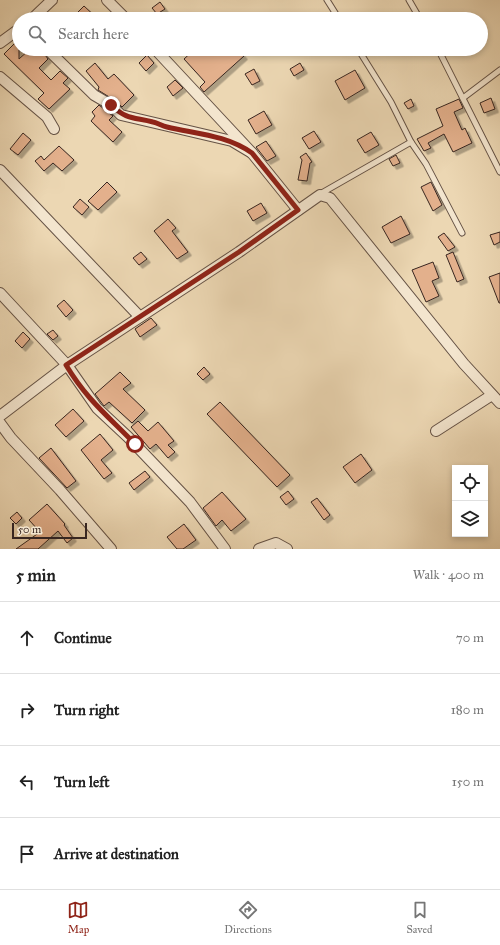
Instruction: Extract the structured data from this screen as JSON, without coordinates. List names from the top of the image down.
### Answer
{
  "scale_bar": "50 m",
  "page": {
    "search": "Search here",
    "scale": "50 m",
    "heading": ["5 min", "Walk · 400 m"],
    "list": [
      ["Continue", "70 m"],
      ["Turn right", "180 m"],
      ["Turn left", "150 m"],
      "Arrive at destination"
    ],
    "nav": ["Map", "Directions", "Saved"]
  }
}
